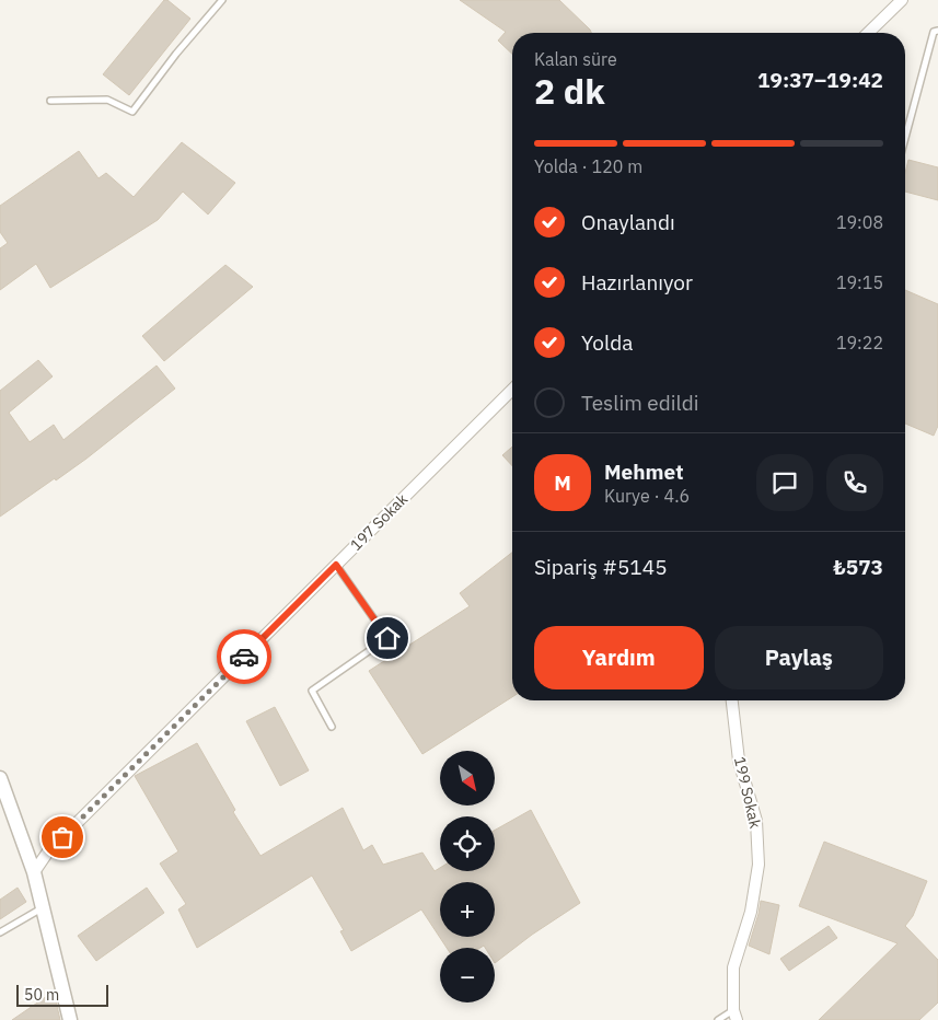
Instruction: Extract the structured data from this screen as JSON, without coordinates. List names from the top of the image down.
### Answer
{
  "streets": {
    "street": ["197 Sokak", "199 Sokak"]
  },
  "scale_bar": "50 m",
  "north": "bottom right",
  "page": {
    "heading": ["2 dk", "Kalan süre", "19:37–19:42"],
    "panel": [
      "Mehmet",
      "Kurye · 4.6",
      "Sipariş #5145",
      "₺573"
    ],
    "bar": "Yolda · 120 m",
    "list": [
      ["Onaylandı", "19:08"],
      ["Hazırlanıyor", "19:15"],
      ["Yolda", "19:22"],
      "Teslim edildi"
    ],
    "round": "M",
    "buttons": ["Yardım", "Paylaş"],
    "map_buttons": ["+", "−"],
    "scale": "50 m"
  }
}
